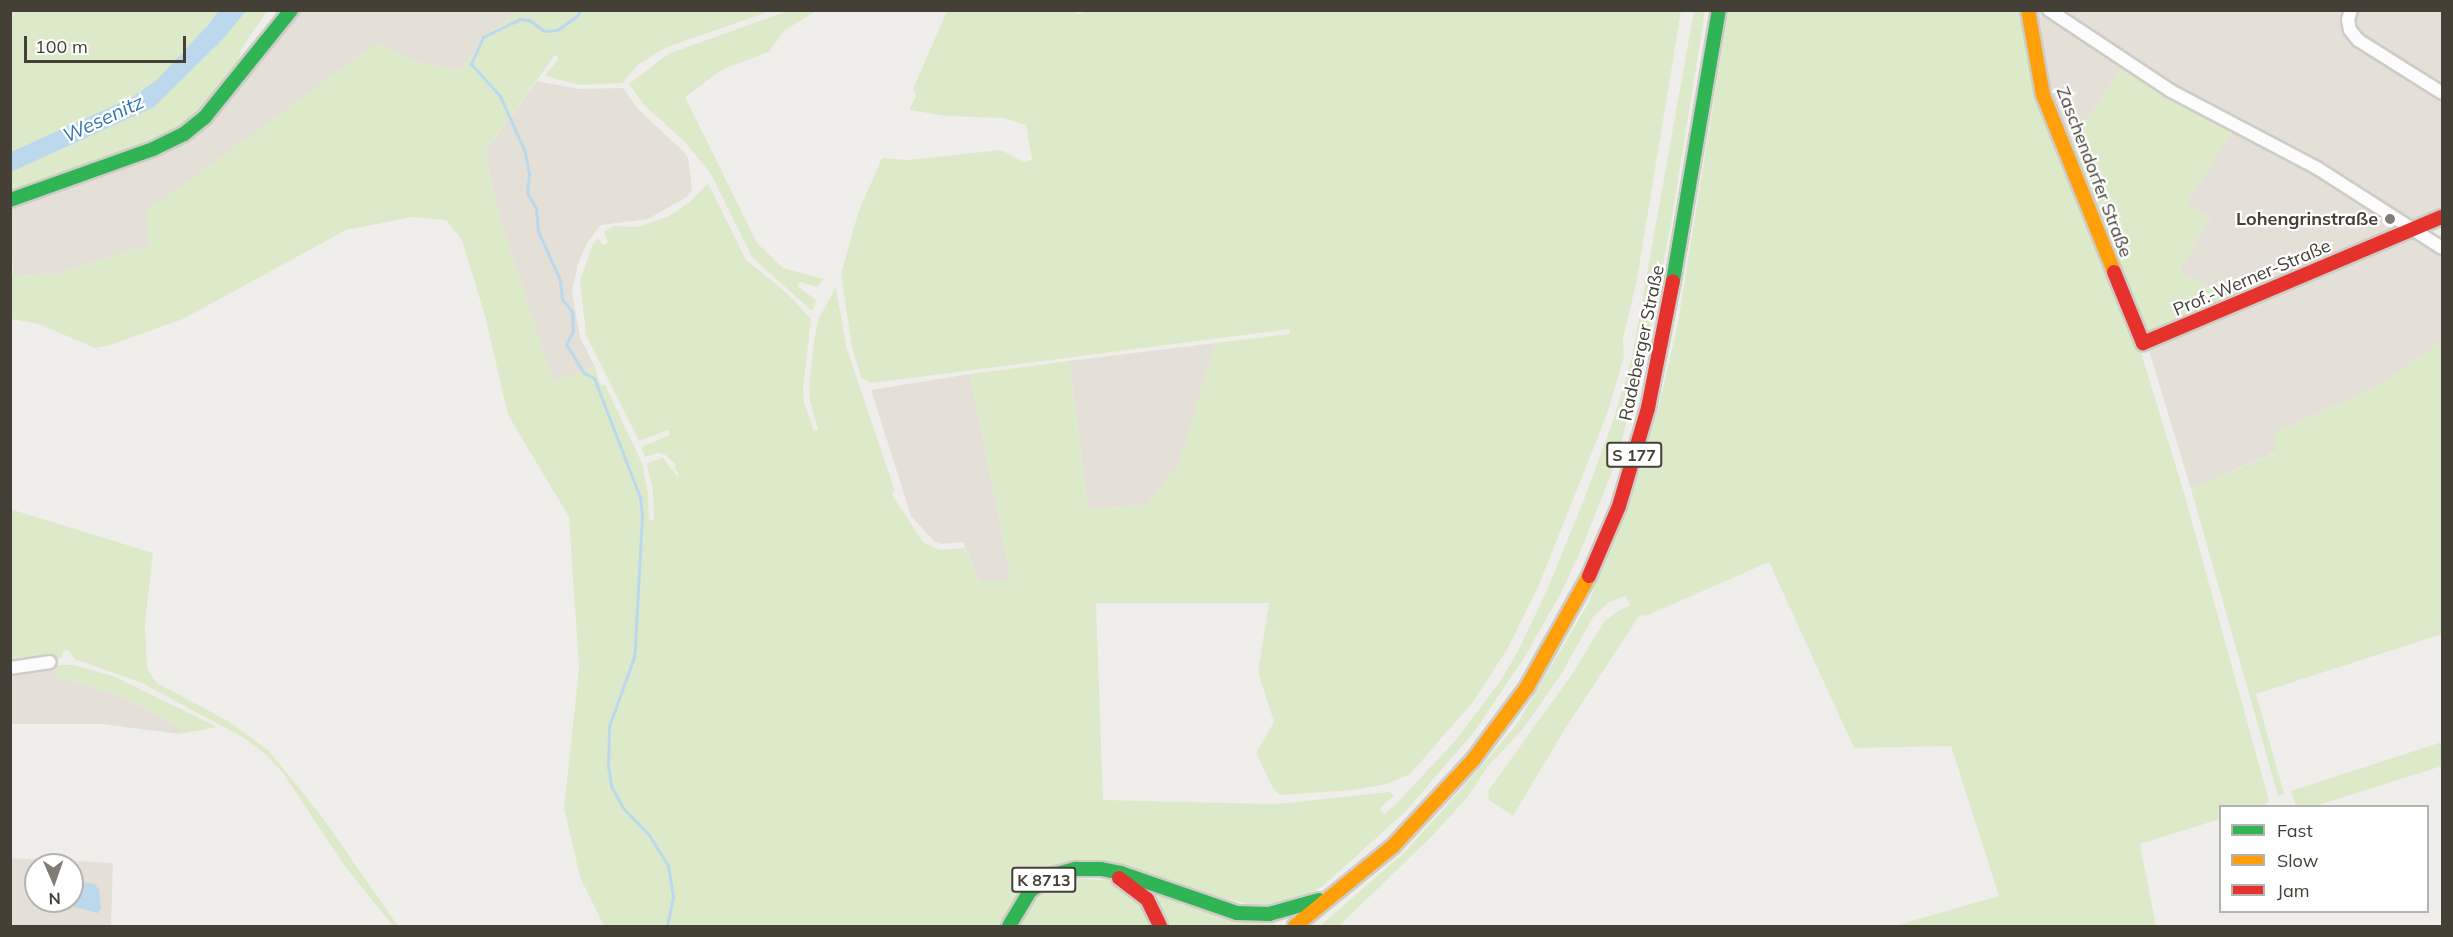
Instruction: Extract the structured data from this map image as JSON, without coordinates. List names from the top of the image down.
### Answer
{
  "streets": {
    "main road": [
      "Zaschendorfer Straße",
      "Prof.-Werner-Straße",
      "Radeberger Straße",
      "S 177",
      "K 8713"
    ]
  },
  "crossings": [
    ["Zaschendorfer Straße", "Prof.-Werner-Straße"],
    ["Radeberger Straße", "S 177"]
  ],
  "water": ["Wesenitz"],
  "places": ["Lohengrinstraße"],
  "legend": ["Fast", "Slow", "Jam"],
  "scale_bar": "100 m",
  "north": "bottom"
}
